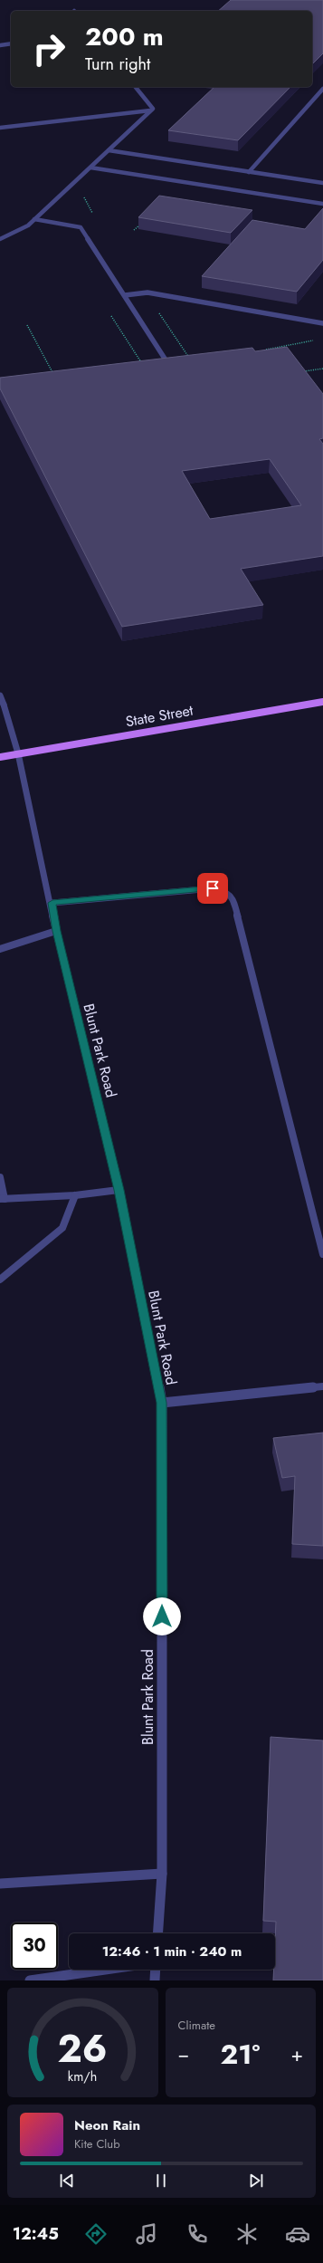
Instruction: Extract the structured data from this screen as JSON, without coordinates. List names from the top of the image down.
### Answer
{
  "streets": {
    "main road": ["State Street"],
    "street": ["Blunt Park Road"]
  },
  "crossings": [
    ["State Street", "Blunt Park Road"]
  ],
  "page": {
    "turn": ["200 m", "Turn right"],
    "limit": "30",
    "trip": "12:46 · 1 min · 240 m",
    "tile": "Climate",
    "heat": ["−", "21°", "+"],
    "song": ["Neon Rain", "Kite Club"],
    "tabs": "12:45",
    "gauge": ["26", "km/h"]
  }
}
